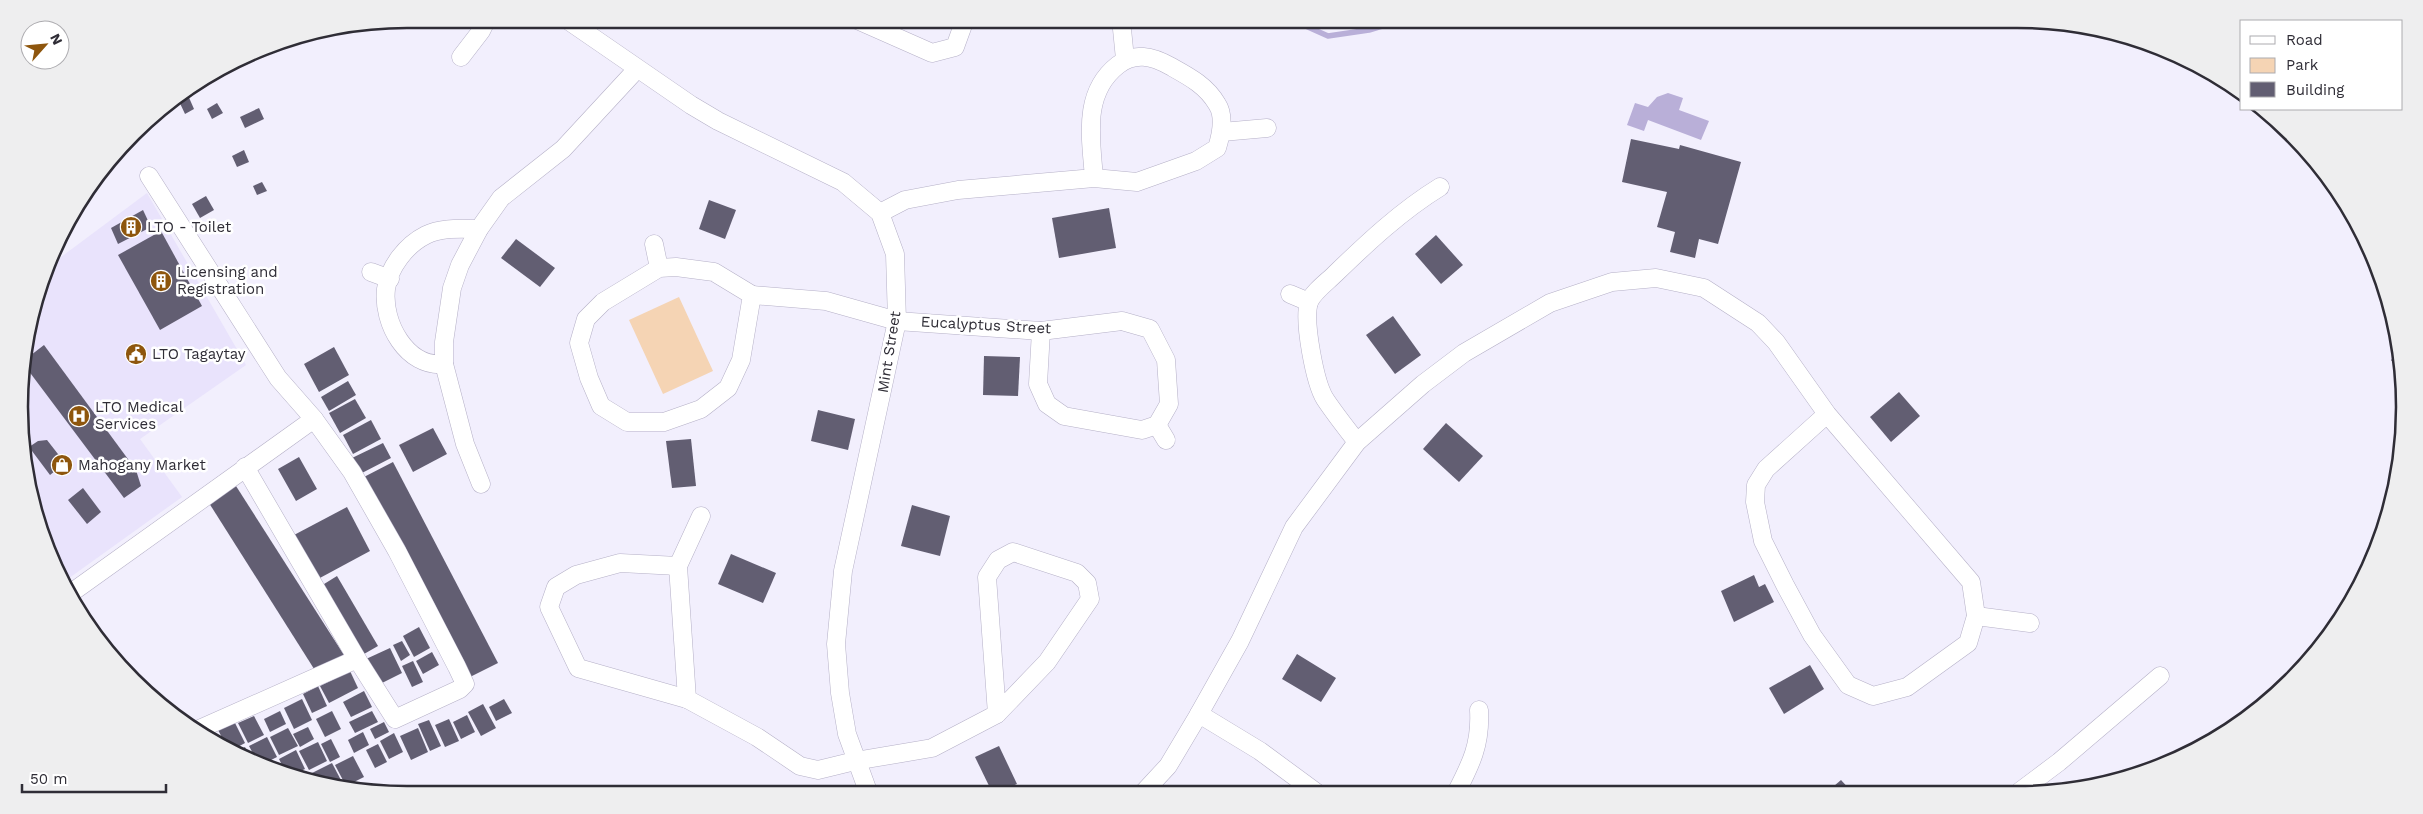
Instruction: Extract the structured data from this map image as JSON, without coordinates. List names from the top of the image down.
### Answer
{
  "streets": {
    "street": ["Eucalyptus Street", "Mint Street"]
  },
  "crossings": [
    ["Eucalyptus Street", "Mint Street"]
  ],
  "places": {
    "building": ["LTO - Toilet", "Licensing and Registration"],
    "public building": ["LTO Tagaytay"],
    "hospital": ["LTO Medical Services"],
    "shop": ["Mahogany Market"]
  },
  "legend": ["Road", "Park", "Building"],
  "scale_bar": "50 m",
  "north": "top right"
}
